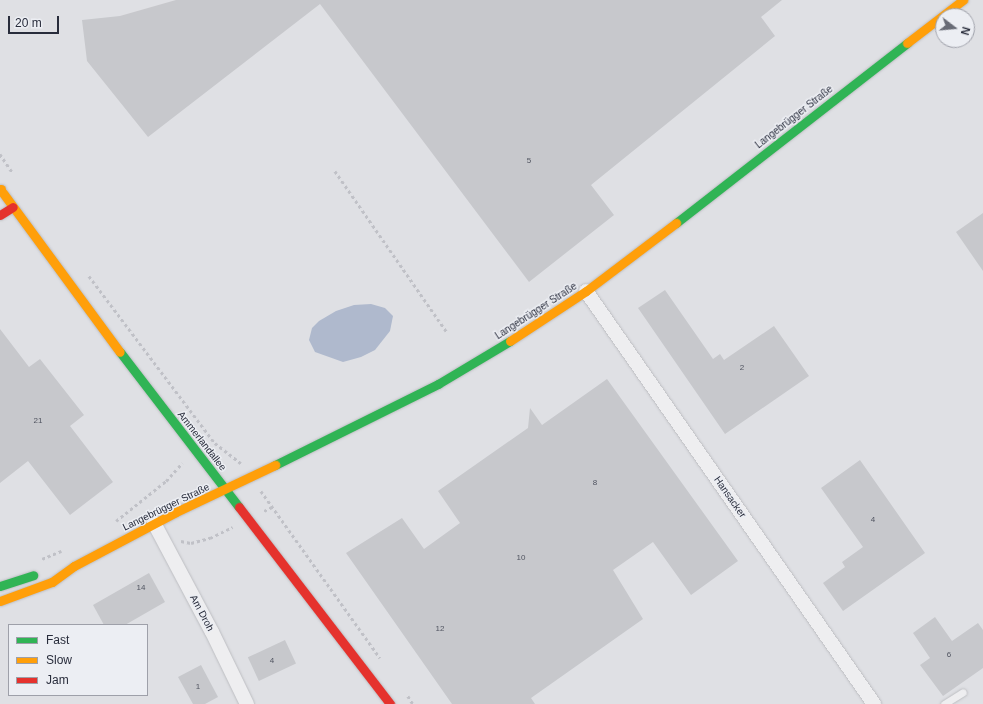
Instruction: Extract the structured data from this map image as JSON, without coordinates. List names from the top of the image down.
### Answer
{
  "streets": {
    "main road": ["Langebrügger Straße", "Ammerlandallee"],
    "street": ["Hansacker", "Am Droh"]
  },
  "crossings": [
    ["Langebrügger Straße", "Ammerlandallee"],
    ["Langebrügger Straße", "Hansacker"],
    ["Langebrügger Straße", "Am Droh"]
  ],
  "house_numbers": [
    "5",
    "2",
    "21",
    "8",
    "4",
    "10",
    "14",
    "12",
    "6",
    "4",
    "1"
  ],
  "legend": ["Fast", "Slow", "Jam"],
  "scale_bar": "20 m",
  "north": "right"
}
